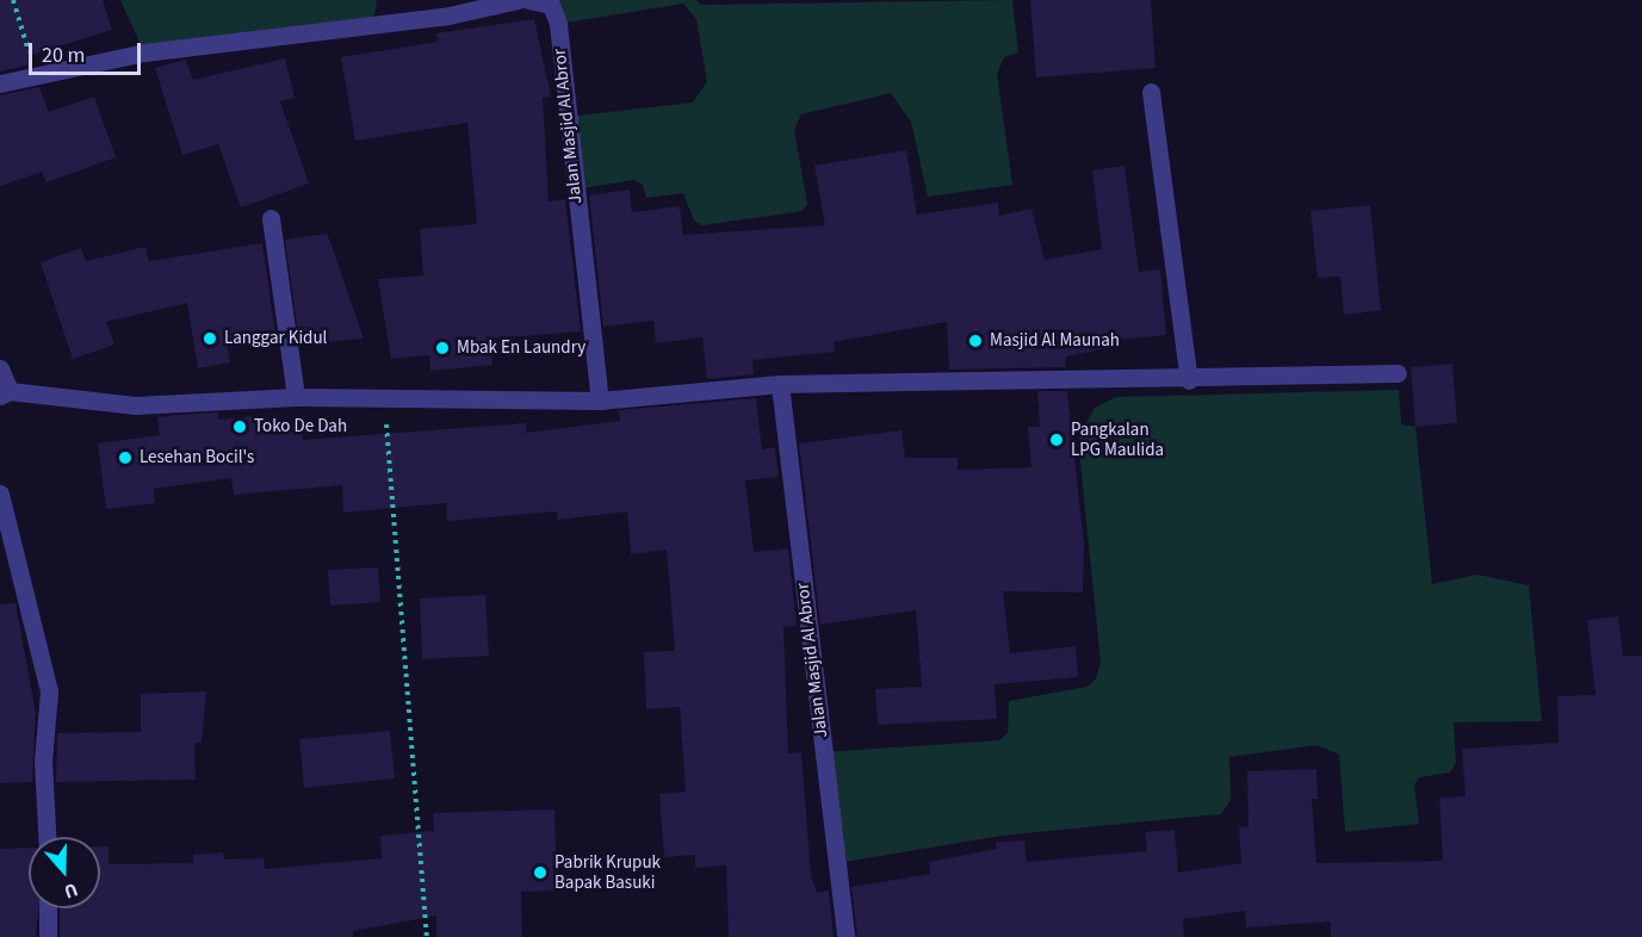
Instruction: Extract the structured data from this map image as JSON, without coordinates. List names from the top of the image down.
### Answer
{
  "streets": {
    "street": ["Jalan Masjid Al Abror"]
  },
  "places": [
    "Langgar Kidul",
    "Masjid Al Maunah",
    "Mbak En Laundry",
    "Toko De Dah",
    "Pangkalan LPG Maulida",
    "Lesehan Bocil's",
    "Pabrik Krupuk Bapak Basuki"
  ],
  "scale_bar": "20 m",
  "north": "bottom"
}
